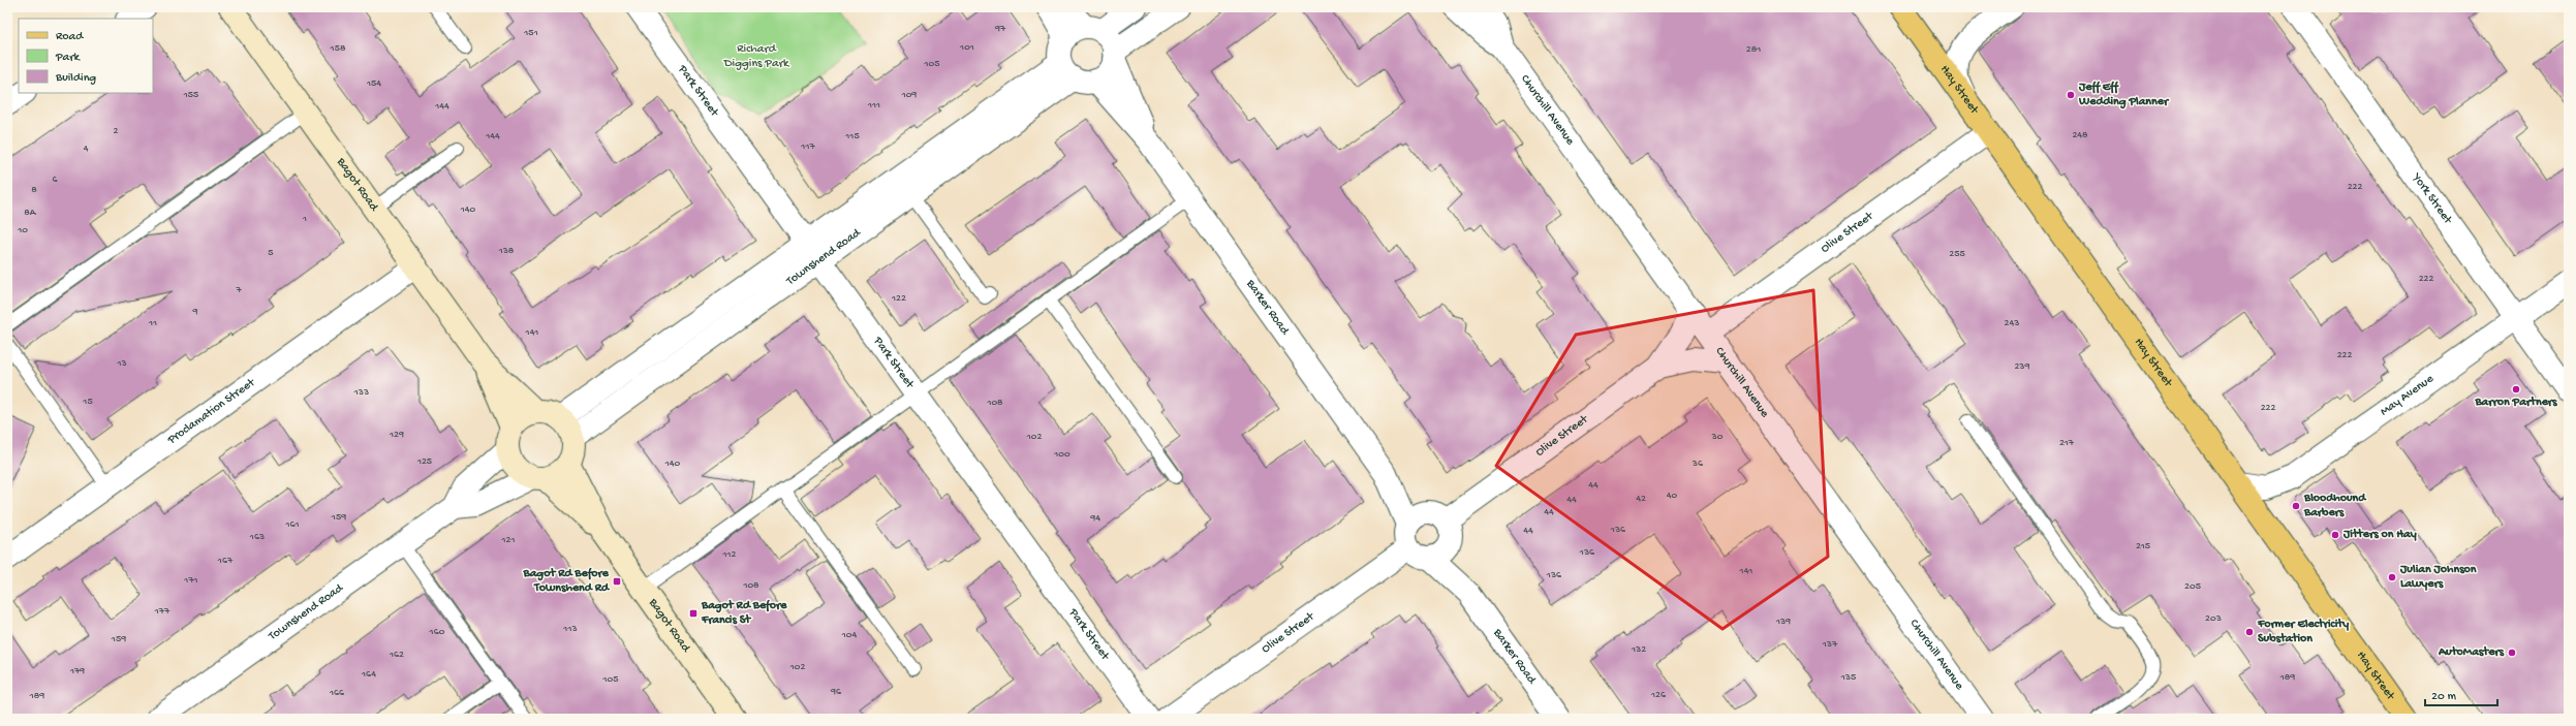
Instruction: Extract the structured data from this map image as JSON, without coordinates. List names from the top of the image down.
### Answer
{
  "streets": {
    "main road": ["Hay Street", "Bagot Road"],
    "street": [
      "Park Street",
      "Churchill Avenue",
      "York Street",
      "Olive Street",
      "Townshend Road",
      "Barker Road",
      "May Avenue",
      "Proclamation Street"
    ]
  },
  "crossings": [
    ["Hay Street", "Olive Street"],
    ["Hay Street", "May Avenue"],
    ["Park Street", "Townshend Road"],
    ["Churchill Avenue", "Olive Street"],
    ["Bagot Road", "Townshend Road"],
    ["Bagot Road", "Proclamation Street"],
    ["York Street", "May Avenue"],
    ["Olive Street", "Barker Road"],
    ["Townshend Road", "Barker Road"]
  ],
  "parks": ["Richard Diggins Park"],
  "places": {
    "other": [
      "Jeff Eff Wedding Planner",
      "Barron Partners",
      "Bloodhound Barbers",
      "Jitters on Hay",
      "Julian Johnson Lawyers",
      "Former Electricity Substation",
      "AutoMasters"
    ],
    "transit": ["Bagot Rd Before Townshend Rd", "Bagot Rd Before Francis St"]
  },
  "house_numbers": [
    "97",
    "151",
    "101",
    "158",
    "281",
    "105",
    "154",
    "155",
    "109",
    "111",
    "144",
    "2",
    "248",
    "144",
    "115",
    "117",
    "4",
    "6",
    "222",
    "8",
    "140",
    "8A",
    "1",
    "10",
    "138",
    "5",
    "255",
    "222",
    "7",
    "122",
    "9",
    "11",
    "243",
    "141",
    "222",
    "13",
    "239",
    "133",
    "15",
    "108",
    "222",
    "129",
    "102",
    "30",
    "217",
    "100",
    "125",
    "140",
    "36",
    "44",
    "40",
    "42",
    "44",
    "44",
    "159",
    "94",
    "161",
    "136",
    "44",
    "163",
    "121",
    "215",
    "136",
    "112",
    "167",
    "141",
    "136",
    "171",
    "108",
    "205",
    "177",
    "203",
    "139",
    "113",
    "160",
    "104",
    "159",
    "137",
    "132",
    "162",
    "102",
    "179",
    "164",
    "135",
    "189",
    "105",
    "96",
    "166",
    "126",
    "189"
  ],
  "legend": ["Road", "Park", "Building"],
  "scale_bar": "20 m"
}
